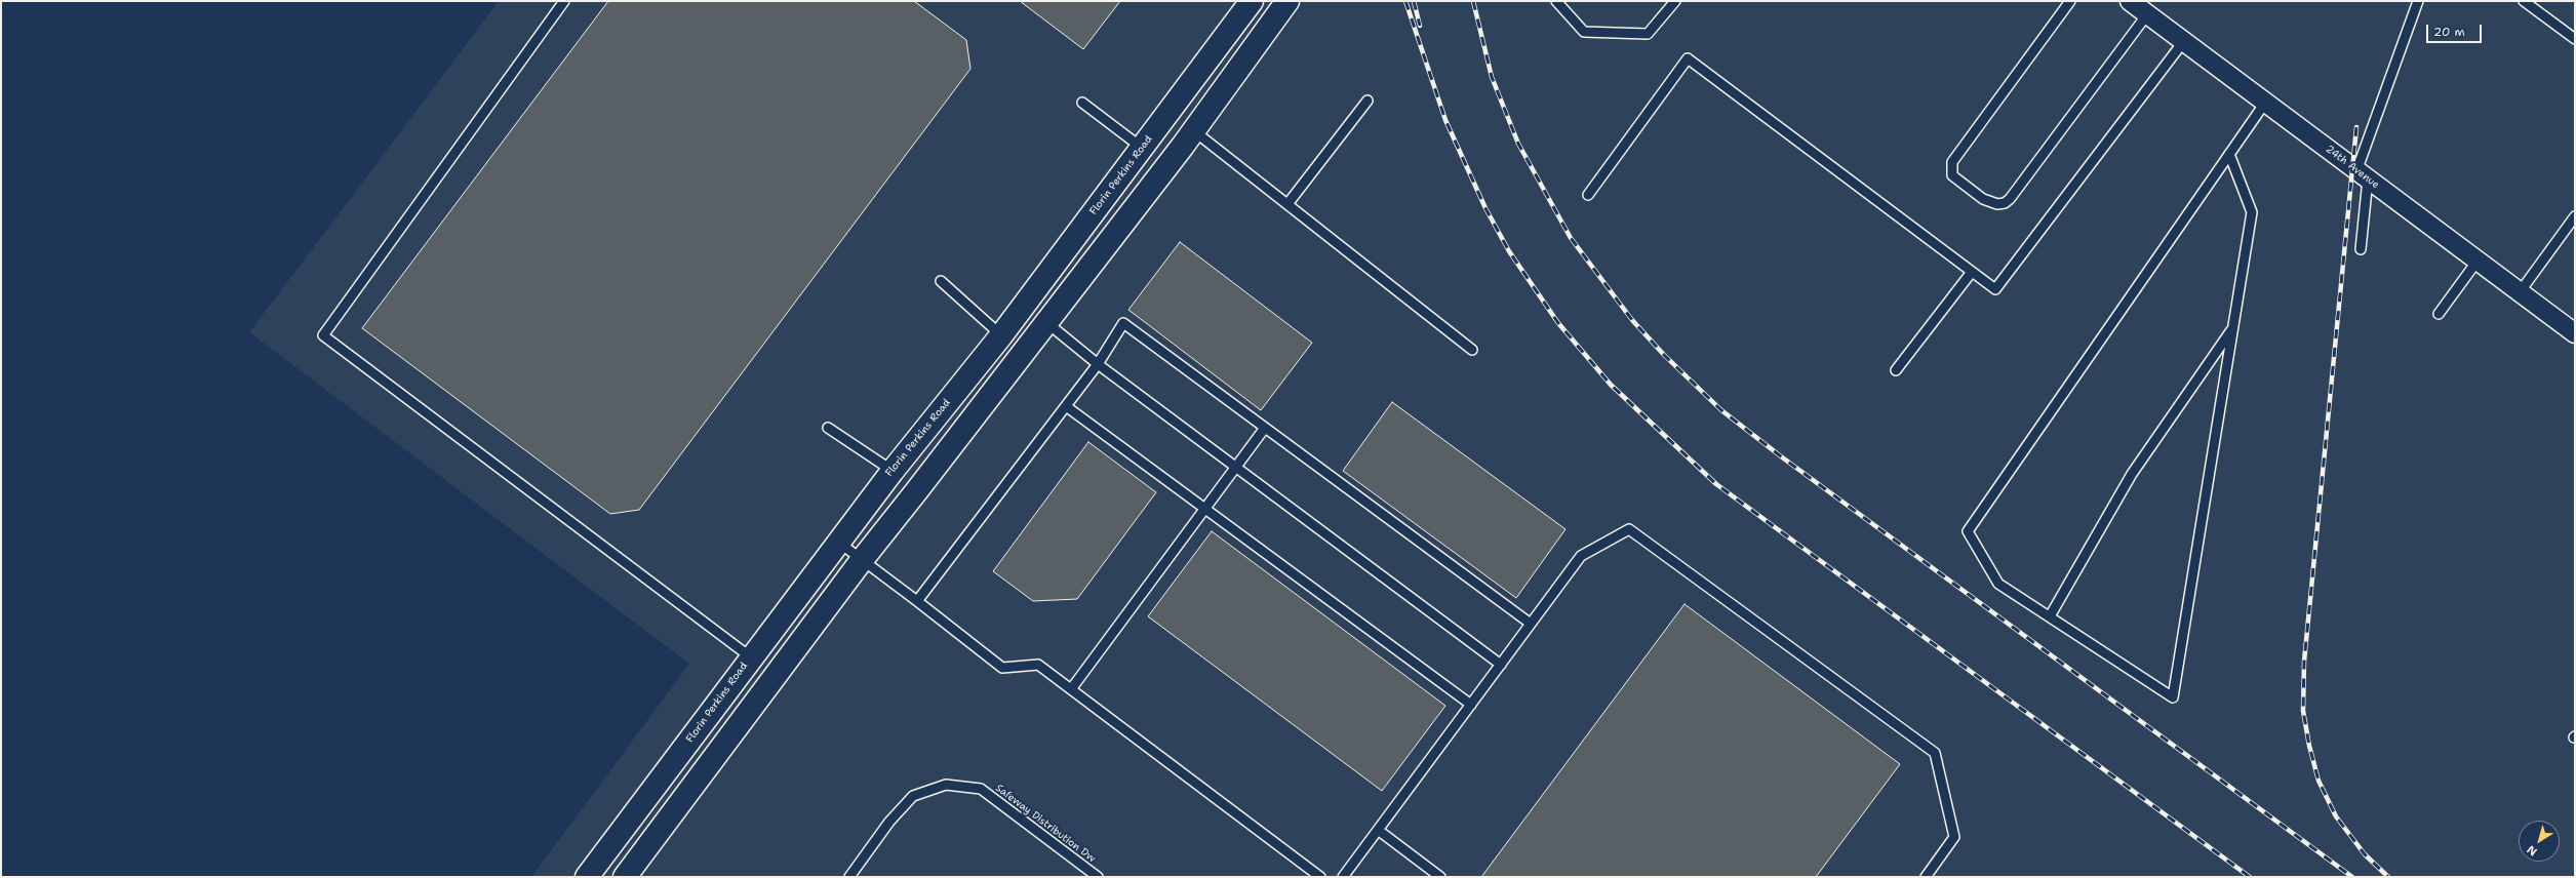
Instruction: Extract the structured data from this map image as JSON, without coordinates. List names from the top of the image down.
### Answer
{
  "streets": {
    "main road": ["Florin Perkins Road"],
    "street": ["24th Avenue"],
    "lane": ["Safeway Distribution Dw"]
  },
  "scale_bar": "20 m",
  "north": "bottom left"
}
